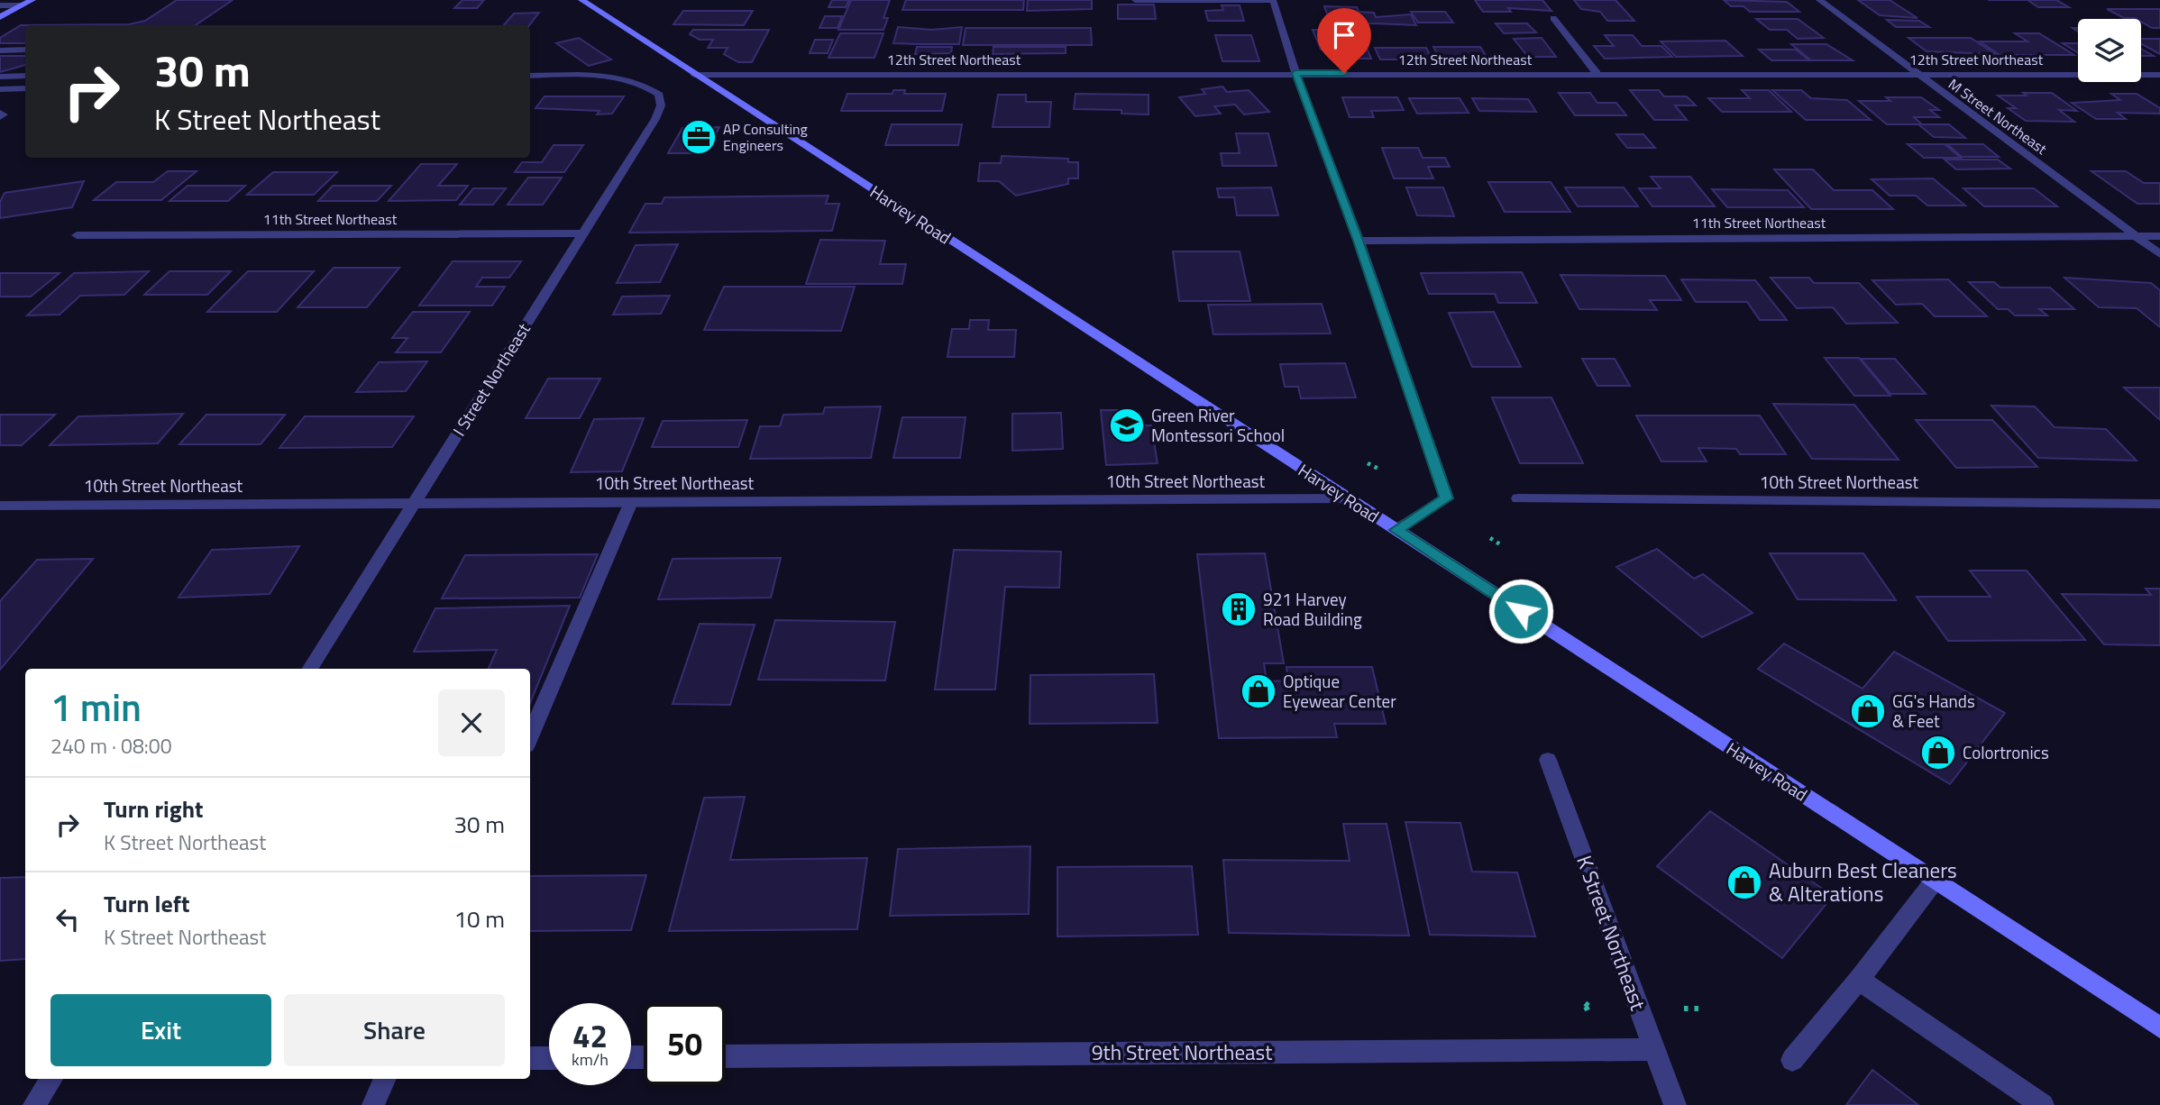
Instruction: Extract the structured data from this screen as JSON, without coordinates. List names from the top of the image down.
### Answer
{
  "streets": {
    "main road": ["Harvey Road"],
    "street": [
      "12th Street Northeast",
      "M Street Northeast",
      "11th Street Northeast",
      "I Street Northeast",
      "10th Street Northeast",
      "K Street Northeast",
      "9th Street Northeast"
    ]
  },
  "crossings": [
    ["12th Street Northeast", "M Street Northeast"],
    ["12th Street Northeast", "Harvey Road"],
    ["M Street Northeast", "11th Street Northeast"],
    ["Harvey Road", "10th Street Northeast"],
    ["11th Street Northeast", "I Street Northeast"],
    ["I Street Northeast", "10th Street Northeast"],
    ["K Street Northeast", "9th Street Northeast"]
  ],
  "places": {
    "office": ["AP Consulting Engineers"],
    "school or university": ["Green River Montessori School"],
    "building": ["921 Harvey Road Building"],
    "shop": [
      "Optique Eyewear Center",
      "GG's Hands & Feet",
      "Colortronics",
      "Auburn Best Cleaners & Alterations"
    ]
  },
  "page": {
    "turn": ["30 m", "K Street Northeast"],
    "heading": ["1 min", "240 m · 08:00"],
    "list": [
      {
        "name": "Turn right",
        "note": "K Street Northeast",
        "value": "30 m"
      },
      {
        "name": "Turn left",
        "note": "K Street Northeast",
        "value": "10 m"
      }
    ],
    "buttons": ["Exit", "Share"],
    "speed": "42 km/h",
    "limit": "50"
  }
}
